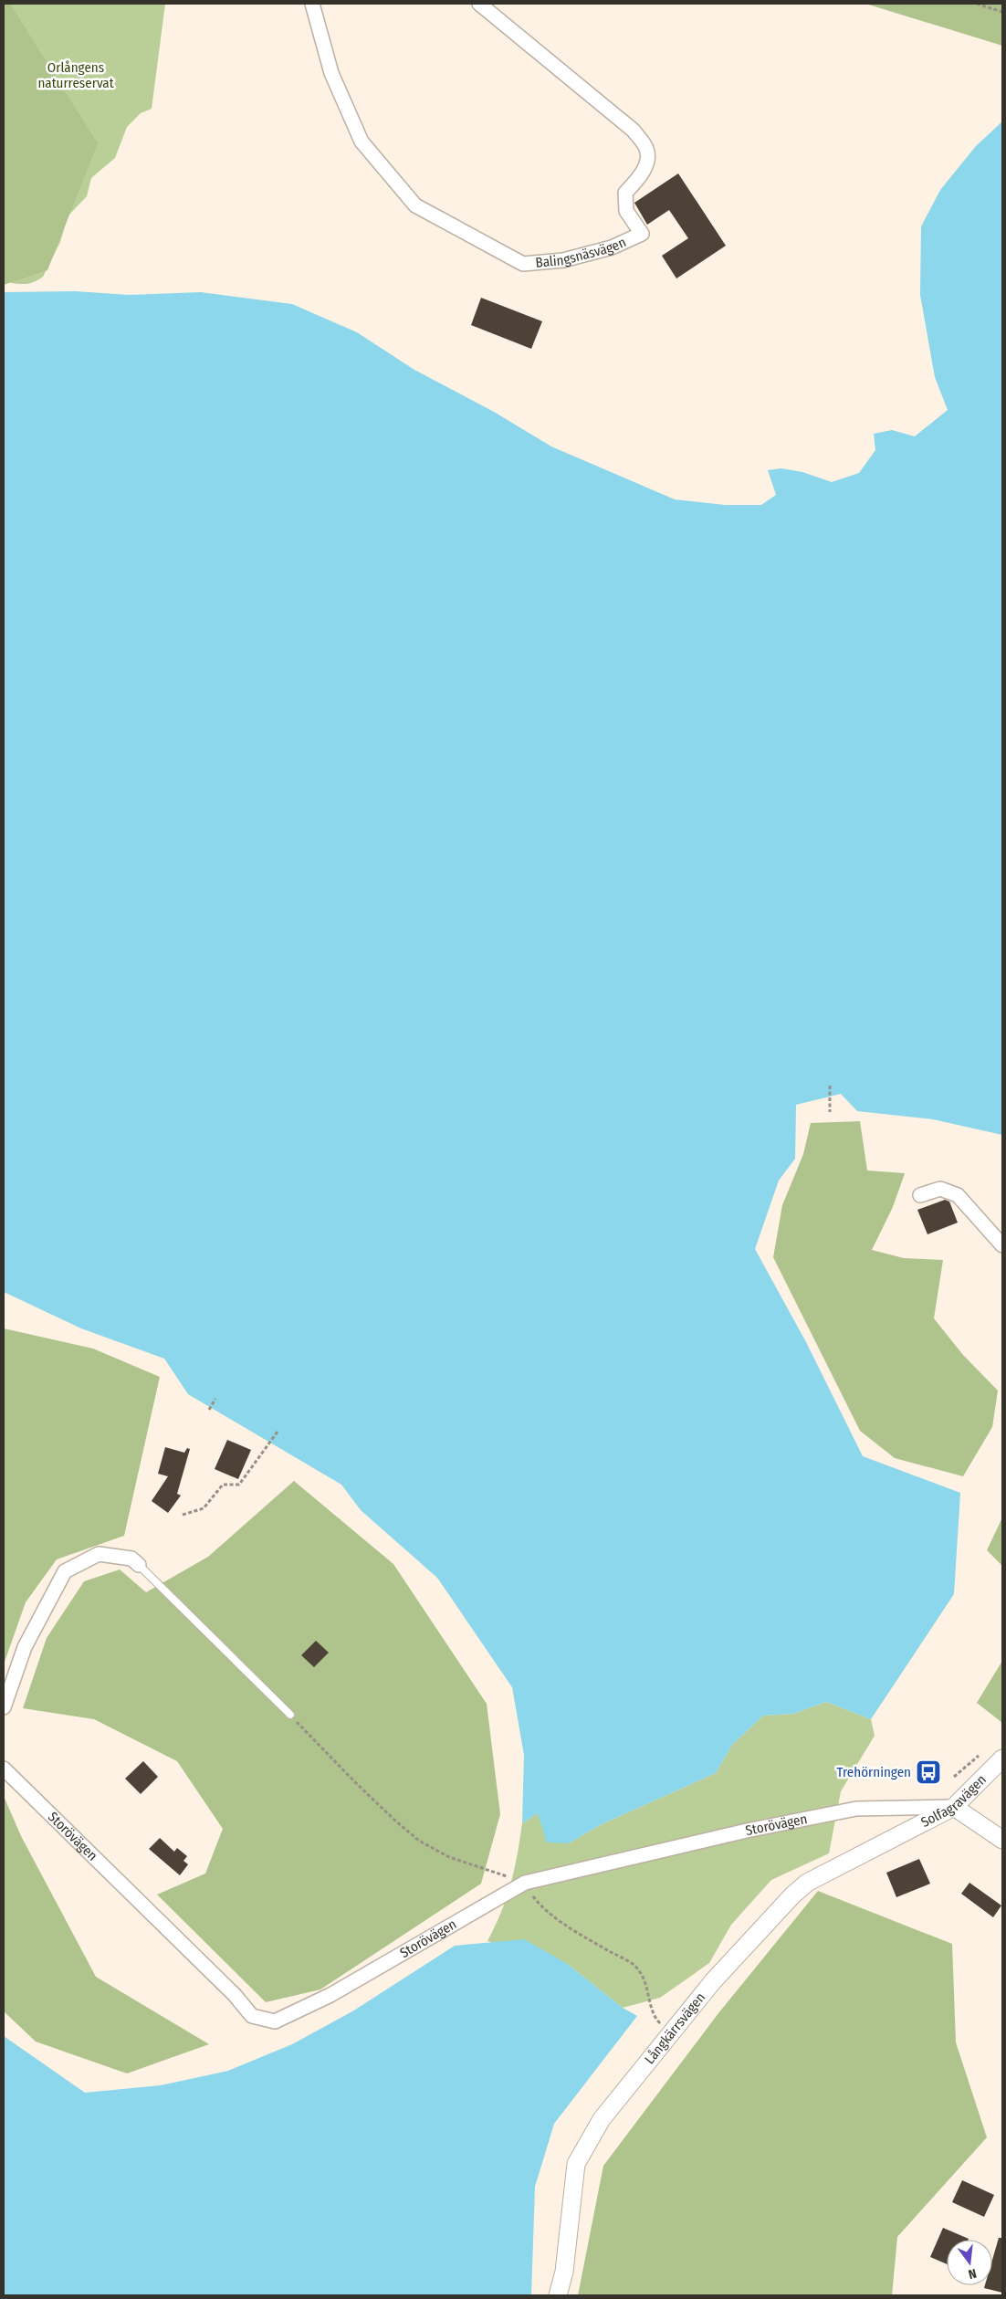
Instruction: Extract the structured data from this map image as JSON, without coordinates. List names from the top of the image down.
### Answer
{
  "streets": {
    "street": [
      "Balingsnäsvägen",
      "Solfagravägen",
      "Storövägen",
      "Långkärrsvägen"
    ]
  },
  "crossings": [
    ["Solfagravägen", "Storövägen"],
    ["Solfagravägen", "Långkärrsvägen"]
  ],
  "parks": ["Orlångens naturreservat"],
  "places": {
    "bus stop": ["Trehörningen"]
  },
  "north": "bottom"
}
